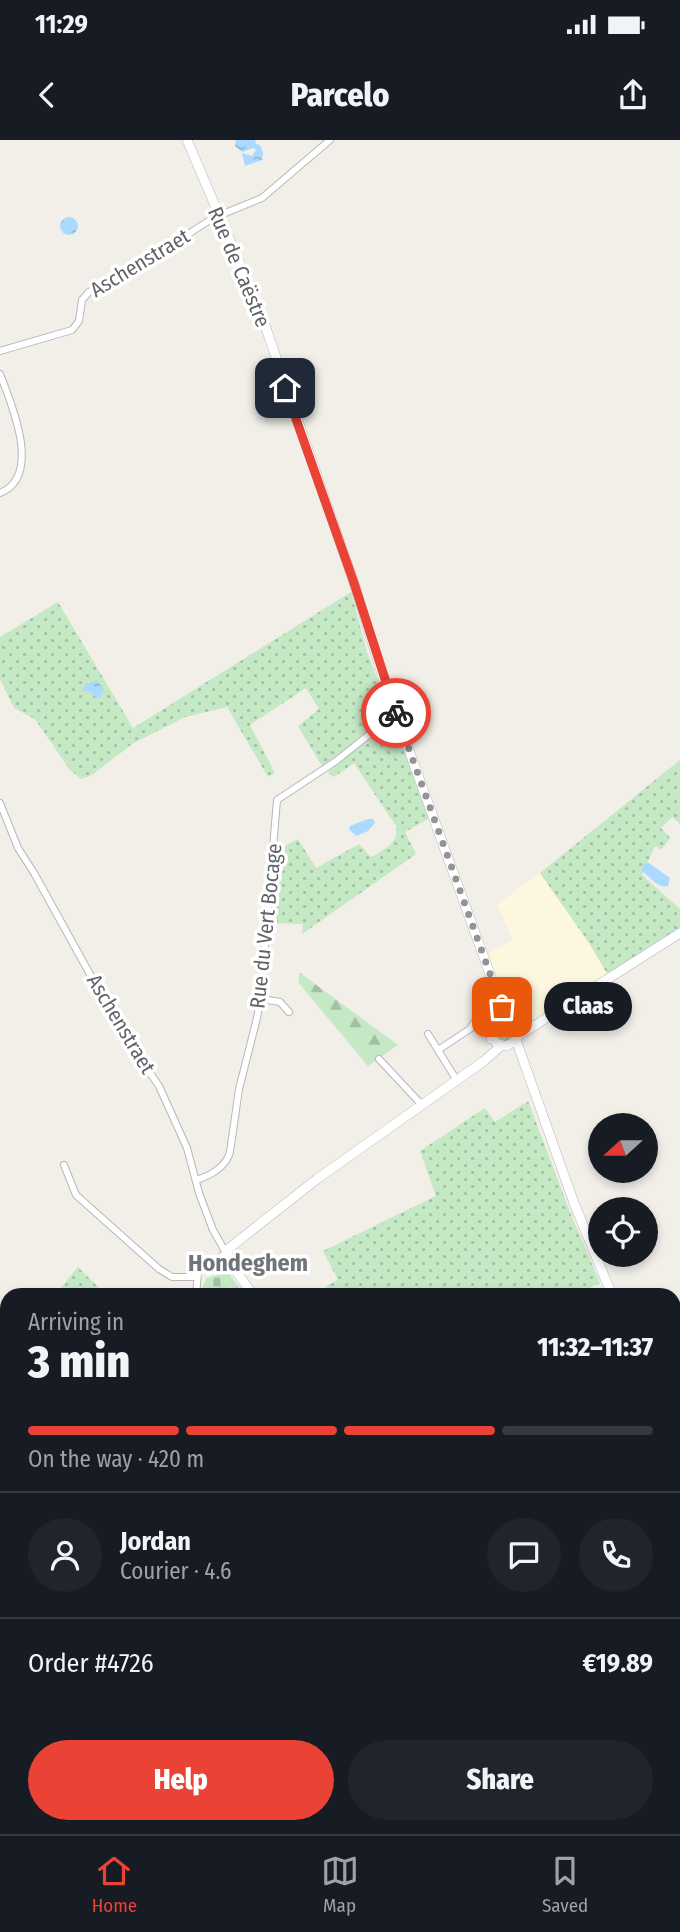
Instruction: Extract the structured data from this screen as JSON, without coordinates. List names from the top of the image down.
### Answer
{
  "streets": {
    "main road": ["Rue de Caëstre"],
    "street": ["Aschenstraet", "Rue du Vert Bocage"]
  },
  "crossings": [
    ["Aschenstraet", "Rue de Caëstre"],
    ["Aschenstraet", "Rue du Vert Bocage"],
    ["Rue de Caëstre", "Rue du Vert Bocage"]
  ],
  "districts": ["Hondeghem"],
  "places": ["Claas"],
  "north": "left",
  "page": {
    "status": "11:29",
    "header": "Parcelo",
    "bubble": "Claas",
    "heading": ["3 min", "Arriving in", "11:32–11:37"],
    "panel": [
      "Jordan",
      "Courier · 4.6",
      "Order #4726",
      "€19.89"
    ],
    "bar": "On the way · 420 m",
    "buttons": ["Help", "Share"],
    "tabs": ["Home", "Map", "Saved"]
  }
}
